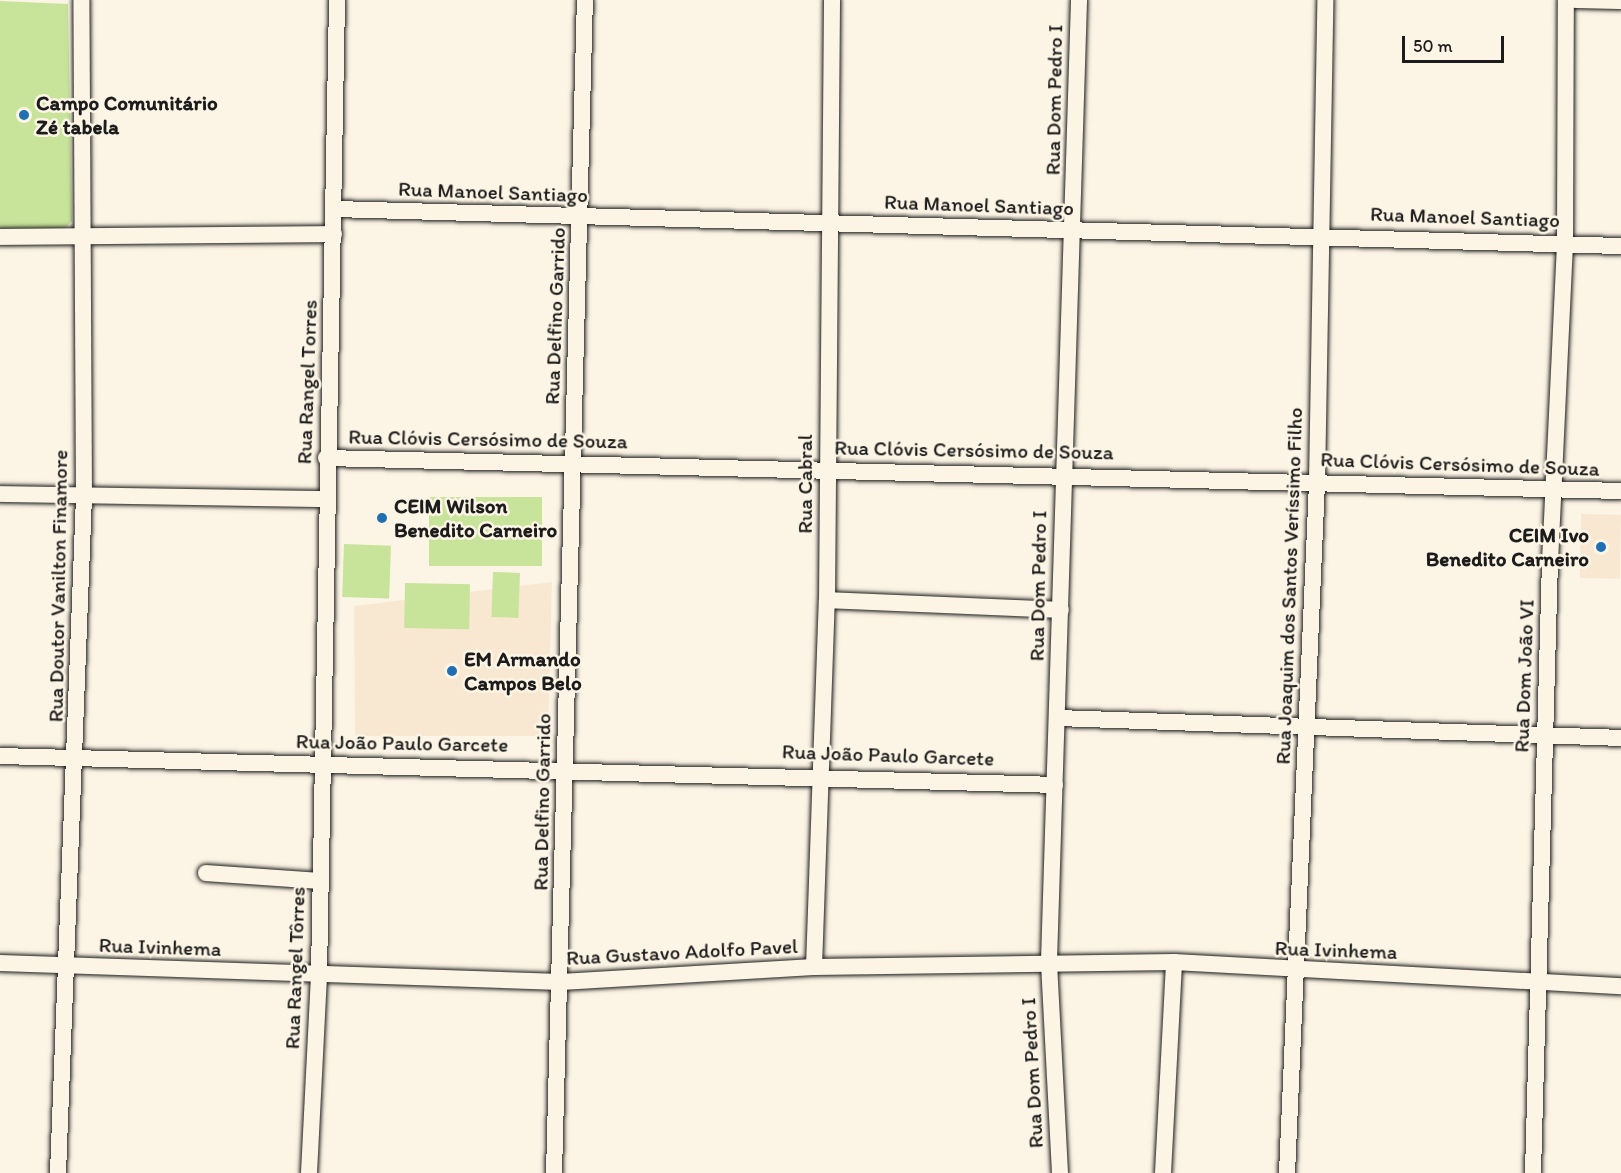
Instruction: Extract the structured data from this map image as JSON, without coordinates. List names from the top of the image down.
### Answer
{
  "streets": {
    "street": [
      "Rua Dom Pedro I",
      "Rua Manoel Santiago",
      "Rua Delfino Garrido",
      "Rua Rangel Torres",
      "Rua Clóvis Cersósimo de Souza",
      "Rua Cabral",
      "Rua Doutor Vanilton Finamore",
      "Rua Joaquim dos Santos Veríssimo Filho",
      "Rua Dom João VI",
      "Rua João Paulo Garcete",
      "Rua Ivinhema",
      "Rua Gustavo Adolfo Pavel",
      "Rua Rangel Tôrres"
    ]
  },
  "crossings": [
    ["Rua Dom Pedro I", "Rua Manoel Santiago"],
    ["Rua Dom Pedro I", "Rua Clóvis Cersósimo de Souza"],
    ["Rua Dom Pedro I", "Rua João Paulo Garcete"],
    ["Rua Dom Pedro I", "Rua Ivinhema"],
    ["Rua Dom Pedro I", "Rua Gustavo Adolfo Pavel"],
    ["Rua Manoel Santiago", "Rua Delfino Garrido"],
    ["Rua Manoel Santiago", "Rua Rangel Torres"],
    ["Rua Manoel Santiago", "Rua Cabral"],
    ["Rua Manoel Santiago", "Rua Joaquim dos Santos Veríssimo Filho"],
    ["Rua Manoel Santiago", "Rua Dom João VI"],
    ["Rua Delfino Garrido", "Rua Clóvis Cersósimo de Souza"],
    ["Rua Delfino Garrido", "Rua João Paulo Garcete"],
    ["Rua Delfino Garrido", "Rua Gustavo Adolfo Pavel"],
    ["Rua Rangel Torres", "Rua Clóvis Cersósimo de Souza"],
    ["Rua Rangel Torres", "Rua João Paulo Garcete"],
    ["Rua Rangel Torres", "Rua Rangel Tôrres"],
    ["Rua Clóvis Cersósimo de Souza", "Rua Cabral"],
    ["Rua Clóvis Cersósimo de Souza", "Rua Joaquim dos Santos Veríssimo Filho"],
    ["Rua Clóvis Cersósimo de Souza", "Rua Dom João VI"],
    ["Rua Cabral", "Rua João Paulo Garcete"],
    ["Rua Cabral", "Rua Gustavo Adolfo Pavel"],
    ["Rua Doutor Vanilton Finamore", "Rua João Paulo Garcete"],
    ["Rua Doutor Vanilton Finamore", "Rua Ivinhema"],
    ["Rua Joaquim dos Santos Veríssimo Filho", "Rua Ivinhema"],
    ["Rua Dom João VI", "Rua Ivinhema"],
    ["Rua João Paulo Garcete", "Rua Rangel Tôrres"],
    ["Rua Ivinhema", "Rua Gustavo Adolfo Pavel"],
    ["Rua Ivinhema", "Rua Rangel Tôrres"],
    ["Rua Gustavo Adolfo Pavel", "Rua Rangel Tôrres"]
  ],
  "places": [
    "Campo Comunitário Zé tabela",
    "CEIM Wilson Benedito Carneiro",
    "CEIM Ivo Benedito Carneiro",
    "EM Armando Campos Belo"
  ],
  "scale_bar": "50 m"
}
